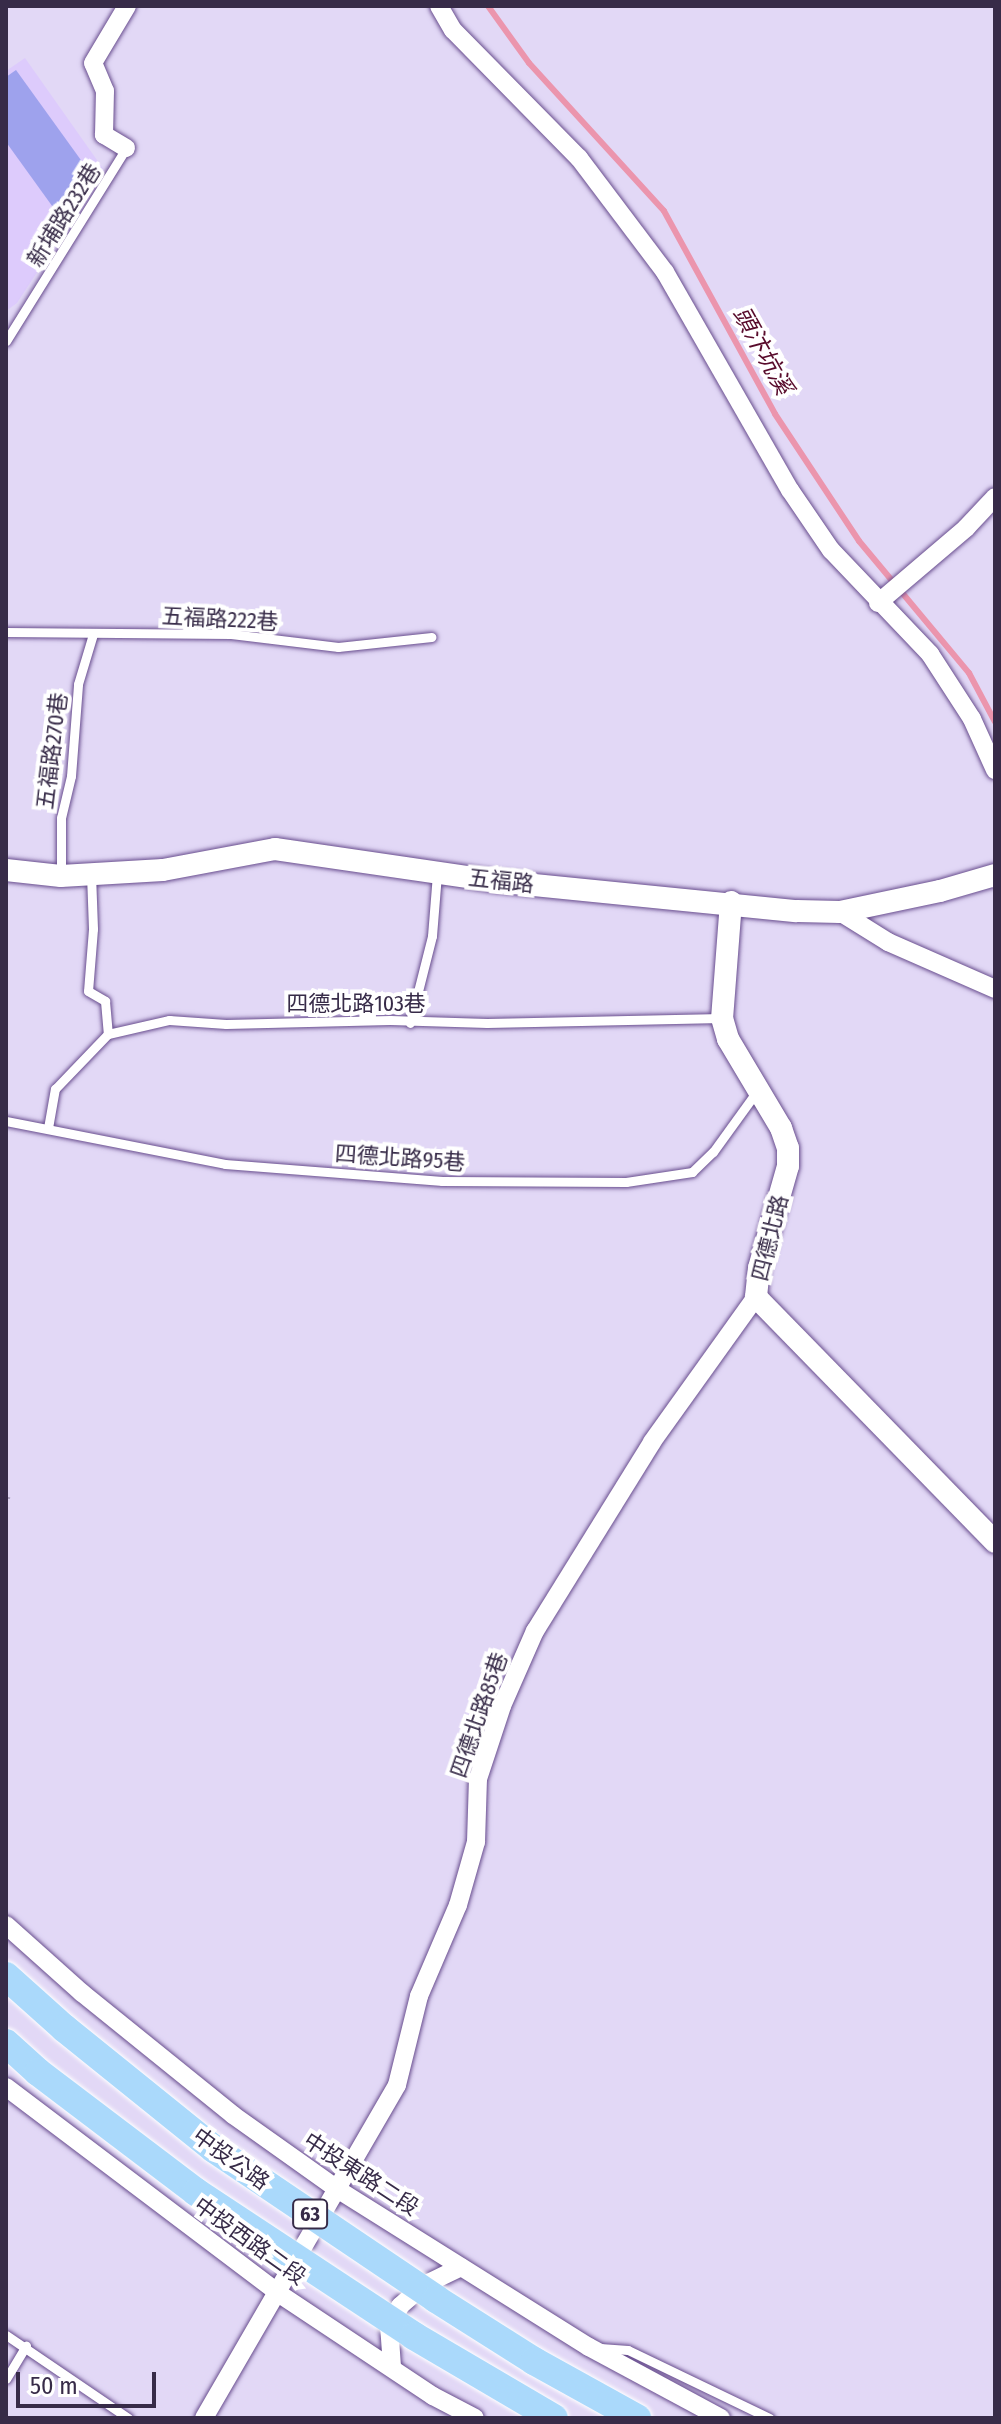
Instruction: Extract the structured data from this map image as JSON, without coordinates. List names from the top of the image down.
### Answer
{
  "streets": {
    "main road": ["中投公路", "63"],
    "street": [
      "五福路",
      "四德北路",
      "四德北路85巷",
      "中投東路二段",
      "中投西路二段"
    ],
    "lane": [
      "新埔路232巷",
      "五福路222巷",
      "五福路270巷",
      "四德北路103巷",
      "四德北路95巷"
    ]
  },
  "crossings": [
    ["五福路222巷", "五福路270巷"],
    ["五福路270巷", "五福路"],
    ["五福路", "四德北路"],
    ["四德北路103巷", "四德北路"],
    ["四德北路95巷", "四德北路"],
    ["四德北路", "四德北路85巷"],
    ["四德北路85巷", "中投東路二段"],
    ["四德北路85巷", "中投西路二段"]
  ],
  "water": ["頭汴坑溪"],
  "scale_bar": "50 m"
}
